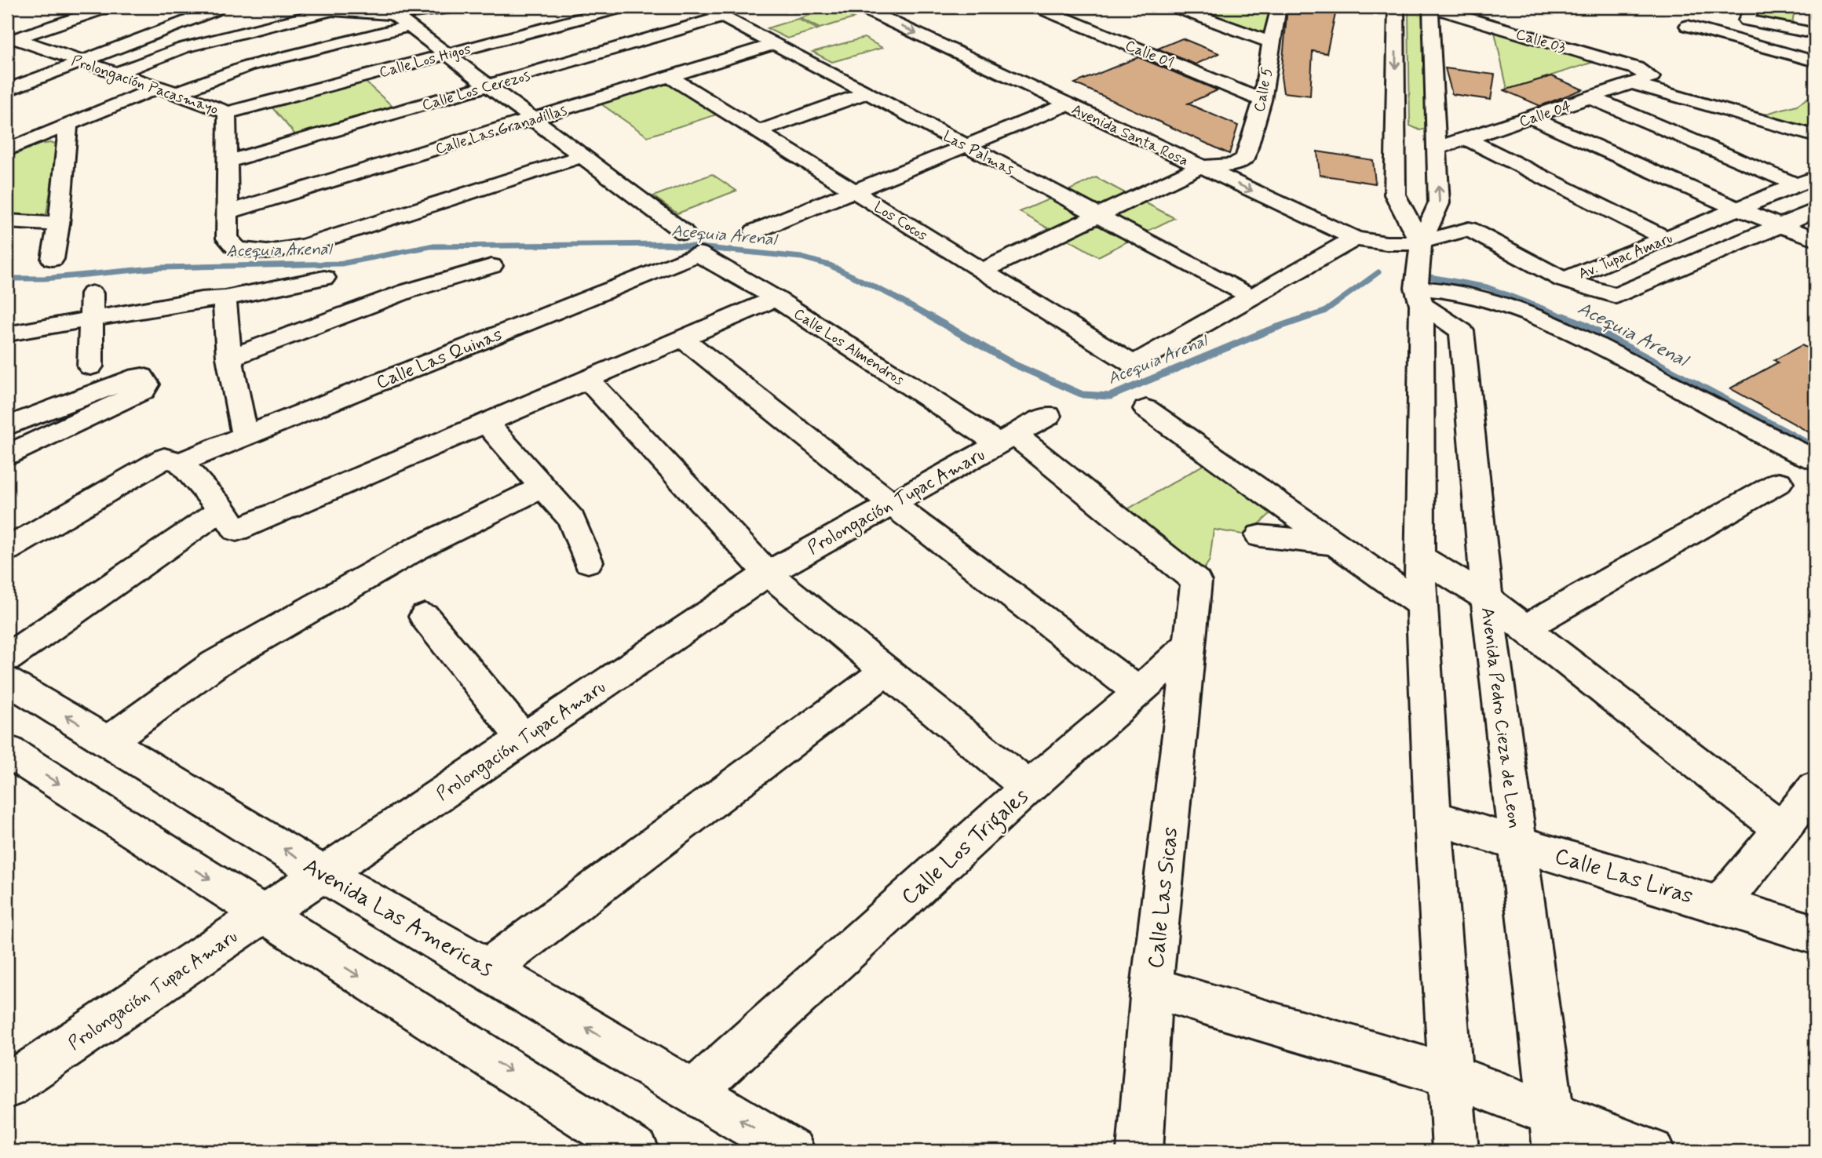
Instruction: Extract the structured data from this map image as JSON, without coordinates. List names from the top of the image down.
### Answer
{
  "streets": {
    "street": [
      "Calle 03",
      "Calle 01",
      "Calle Los Higos",
      "Prolongación Pacasmayo",
      "Calle Los Cerezos",
      "Calle 5",
      "Calle 04",
      "Calle Las Granadillas",
      "Avenida Santa Rosa",
      "Las Palmas",
      "Los Cocos",
      "Av. Tupac Amaru",
      "Calle Los Almendros",
      "Calle Las Quinas",
      "Prolongación Tupac Amaru",
      "Avenida Pedro Cieza de Leon",
      "Calle Los Trigales",
      "Calle Las Liras",
      "Calle Las Sicas",
      "Avenida Las Americas"
    ]
  },
  "crossings": [
    ["Calle 03", "Calle 04"],
    ["Calle 01", "Calle 5"],
    ["Calle Los Higos", "Prolongación Pacasmayo"],
    ["Prolongación Pacasmayo", "Calle Los Cerezos"],
    ["Prolongación Pacasmayo", "Calle Las Granadillas"],
    ["Calle Los Cerezos", "Las Palmas"],
    ["Calle 5", "Avenida Santa Rosa"],
    ["Calle Las Granadillas", "Las Palmas"],
    ["Calle Las Granadillas", "Los Cocos"],
    ["Las Palmas", "Los Cocos"],
    ["Calle Los Almendros", "Calle Las Quinas"],
    ["Calle Los Almendros", "Prolongación Tupac Amaru"],
    ["Calle Los Almendros", "Calle Los Trigales"],
    ["Calle Los Almendros", "Calle Las Sicas"],
    ["Prolongación Tupac Amaru", "Avenida Las Americas"],
    ["Avenida Pedro Cieza de Leon", "Calle Las Liras"],
    ["Calle Los Trigales", "Calle Las Sicas"],
    ["Calle Los Trigales", "Avenida Las Americas"]
  ],
  "water": ["Acequia Arenal"]
}
